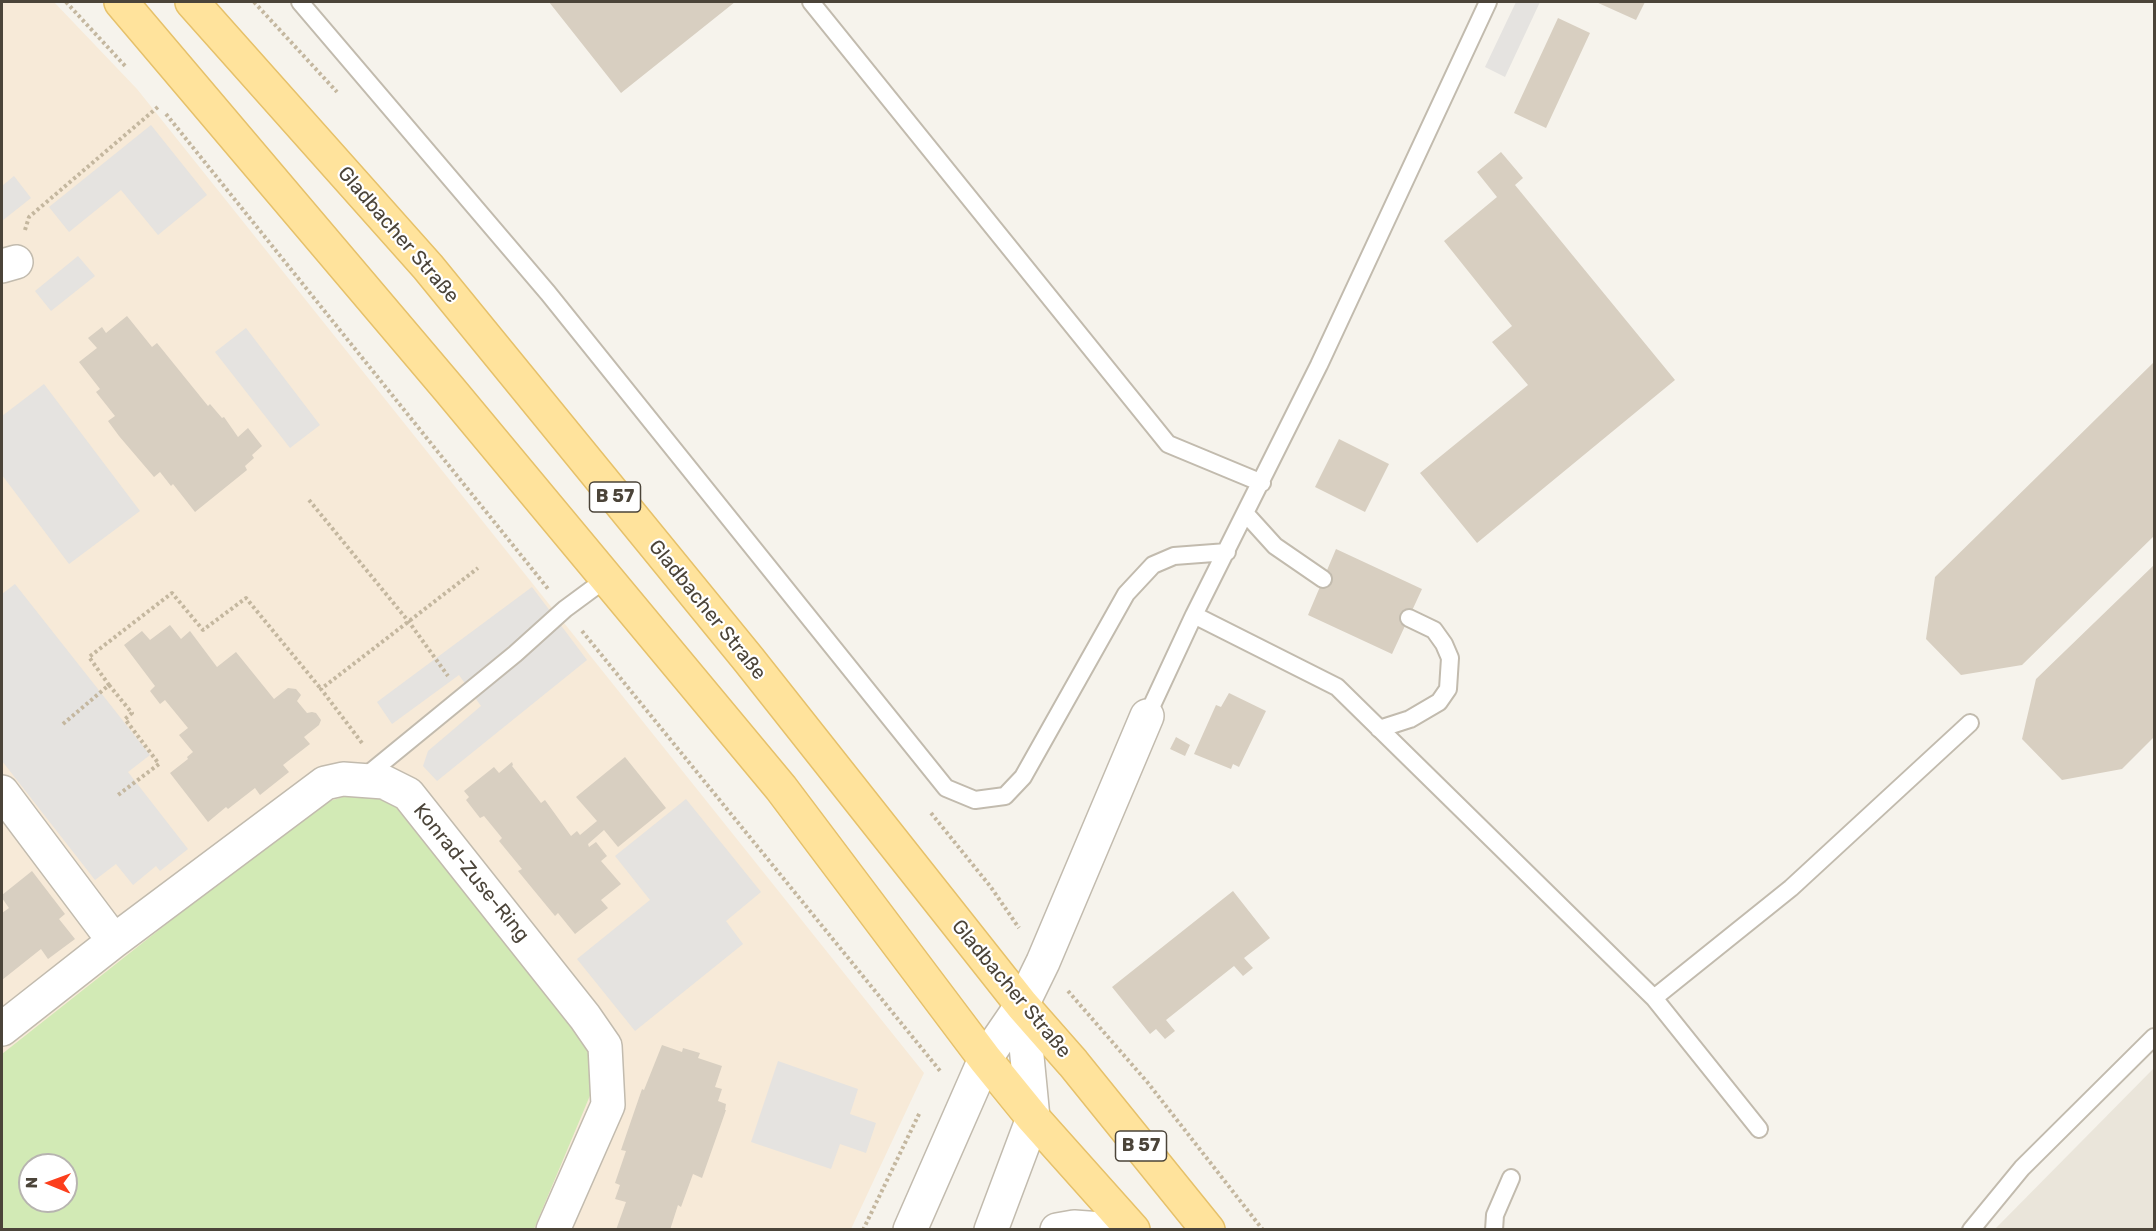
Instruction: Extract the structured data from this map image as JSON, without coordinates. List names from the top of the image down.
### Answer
{
  "streets": {
    "main road": ["Gladbacher Straße", "B 57"],
    "street": ["Konrad-Zuse-Ring"]
  },
  "north": "left"
}
